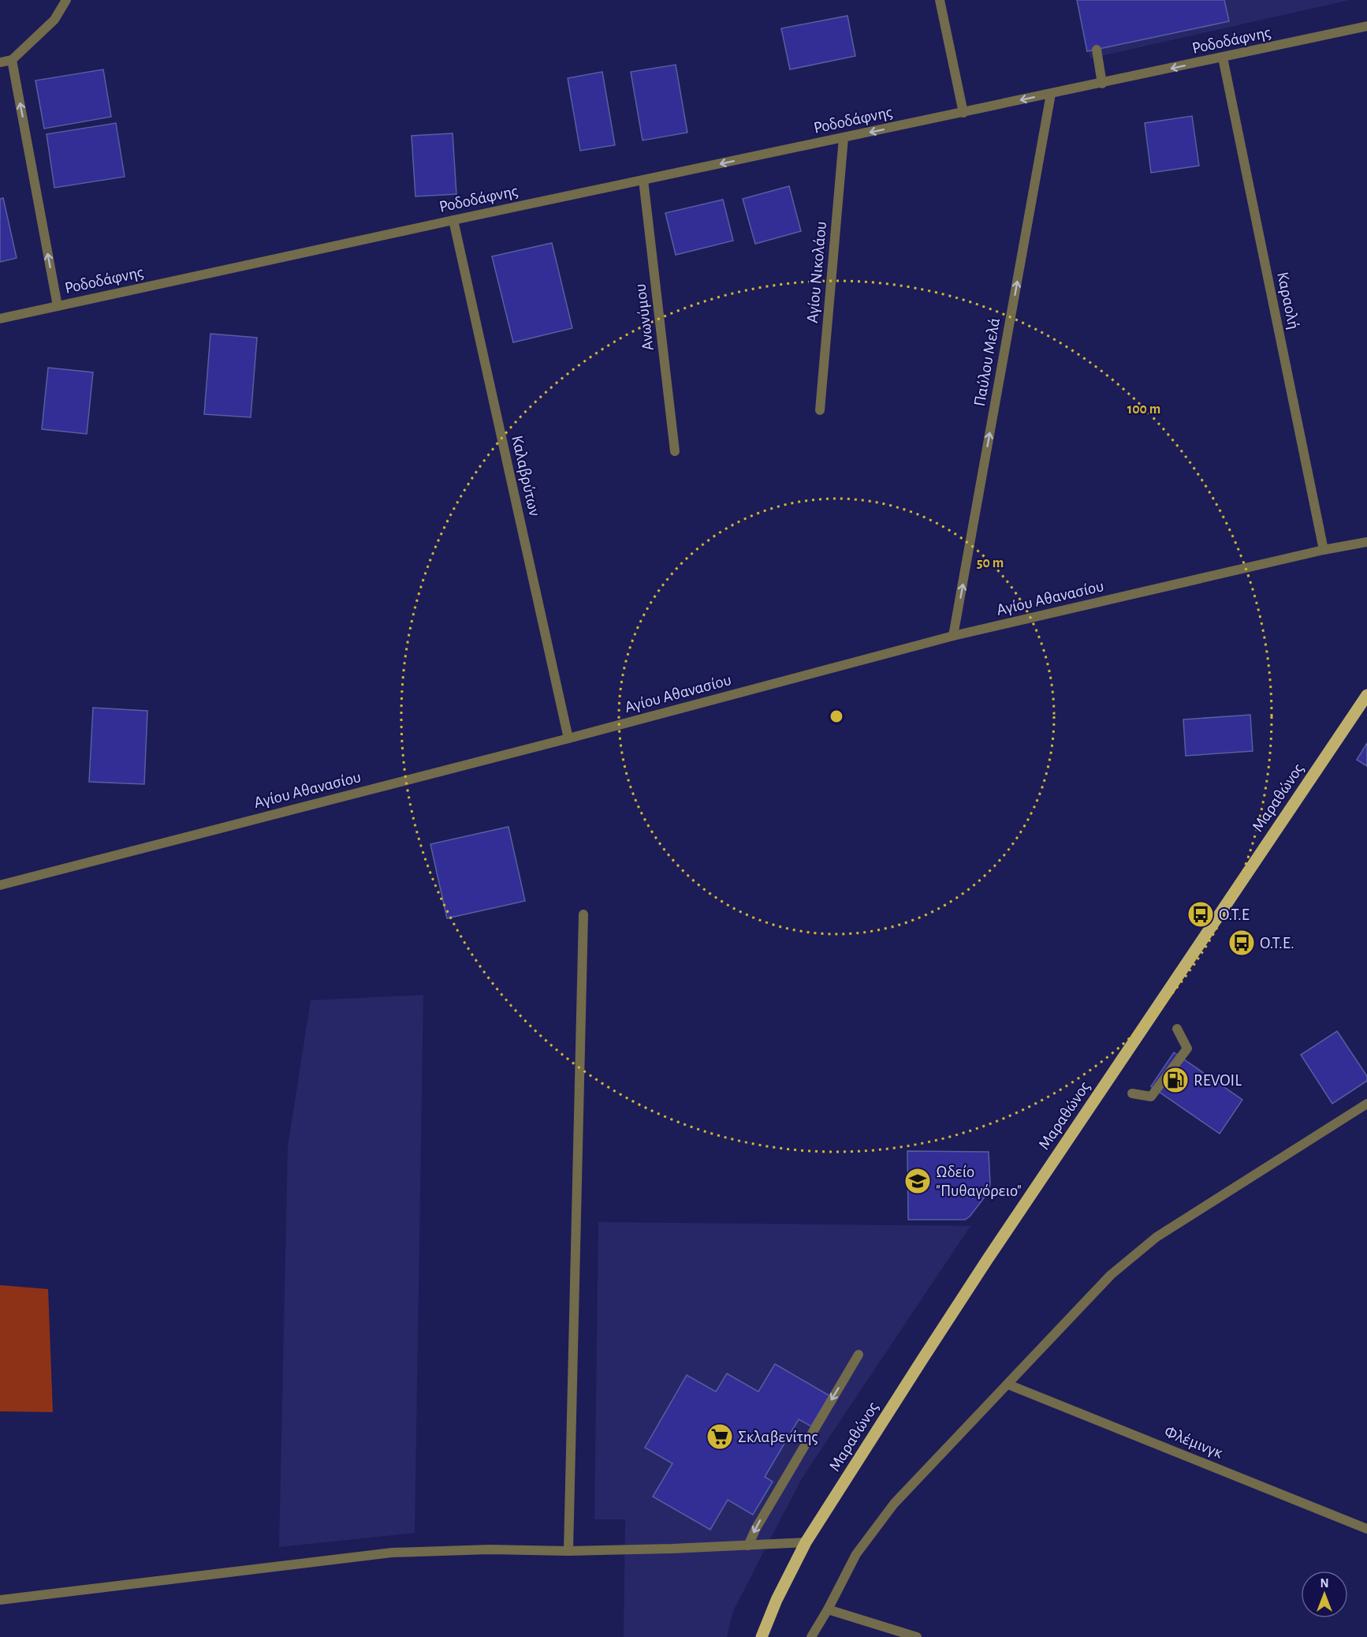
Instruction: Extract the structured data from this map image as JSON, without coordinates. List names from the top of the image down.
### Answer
{
  "streets": {
    "main road": ["Μαραθώνος"],
    "street": [
      "Ροδοδάφνης",
      "Αγίου Νικολάου",
      "Καραολή",
      "Ανωνύμου",
      "Παύλου Μελά",
      "Καλαβρύτων",
      "Αγίου Αθανασίου",
      "Φλέμινγκ"
    ]
  },
  "crossings": [
    ["Ροδοδάφνης", "Αγίου Νικολάου"],
    ["Ροδοδάφνης", "Καραολή"],
    ["Ροδοδάφνης", "Ανωνύμου"],
    ["Ροδοδάφνης", "Παύλου Μελά"],
    ["Ροδοδάφνης", "Καλαβρύτων"],
    ["Καραολή", "Αγίου Αθανασίου"],
    ["Παύλου Μελά", "Αγίου Αθανασίου"],
    ["Καλαβρύτων", "Αγίου Αθανασίου"]
  ],
  "one_way": ["Ροδοδάφνης", "Παύλου Μελά"],
  "places": {
    "bus stop": ["Ο.Τ.Ε", "Ο.Τ.Ε."],
    "fuel station": ["REVOIL"],
    "school or university": ["Ωδείο \"Πυθαγόρειο\""],
    "supermarket": ["Σκλαβενίτης"]
  },
  "north": "top",
  "rings": ["100 m", "50 m"]
}
